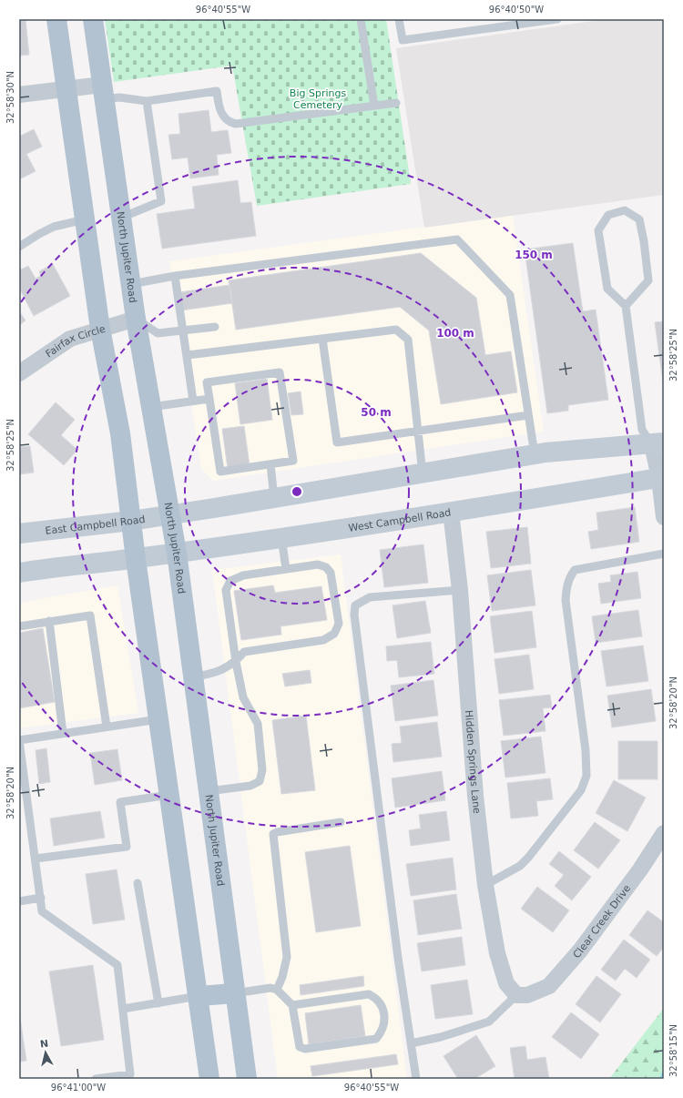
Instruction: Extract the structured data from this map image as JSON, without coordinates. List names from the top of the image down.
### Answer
{
  "streets": {
    "main road": ["North Jupiter Road", "West Campbell Road", "East Campbell Road"],
    "street": ["Fairfax Circle", "Hidden Springs Lane", "Clear Creek Drive"]
  },
  "crossings": [
    ["North Jupiter Road", "Fairfax Circle"],
    ["North Jupiter Road", "West Campbell Road"],
    ["North Jupiter Road", "East Campbell Road"],
    ["West Campbell Road", "Hidden Springs Lane"],
    ["Hidden Springs Lane", "Clear Creek Drive"]
  ],
  "parks": ["Big Springs Cemetery"],
  "north": "top",
  "coordinates": [
    "96°40'55\"W",
    "96°40'50\"W",
    "32°58'30\"N",
    "32°58'25\"N",
    "32°58'20\"N",
    "32°58'15\"N",
    "96°41'00\"W"
  ],
  "rings": ["150 m", "100 m", "50 m"]
}
